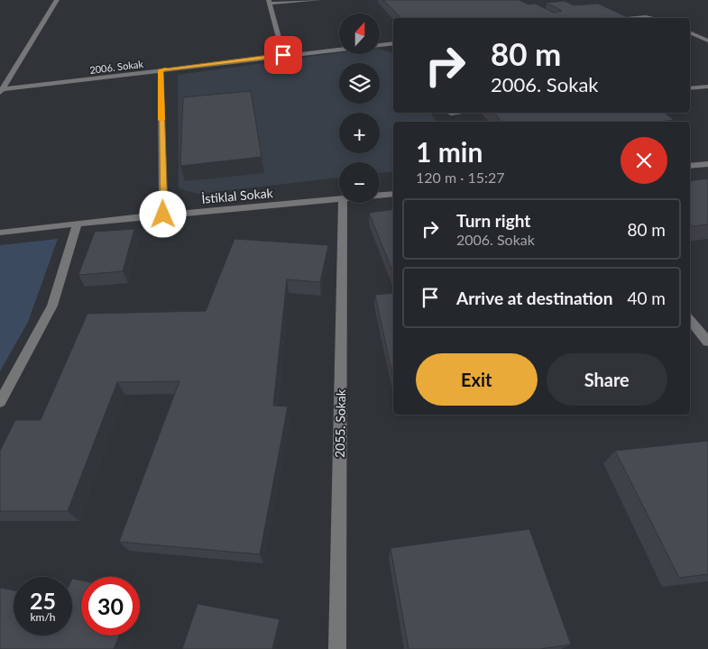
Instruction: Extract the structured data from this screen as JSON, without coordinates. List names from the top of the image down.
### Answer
{
  "streets": {
    "street": ["2006. Sokak", "İstiklal Sokak", "2055. Sokak"]
  },
  "north": "top",
  "page": {
    "map_buttons": ["+", "−"],
    "turn": ["80 m", "2006. Sokak"],
    "heading": ["1 min", "120 m · 15:27"],
    "list": [
      {
        "name": "Turn right",
        "note": "2006. Sokak",
        "value": "80 m"
      },
      {
        "name": "Arrive at destination",
        "value": "40 m"
      }
    ],
    "buttons": ["Exit", "Share"],
    "speed": "25 km/h",
    "limit": "30"
  }
}
